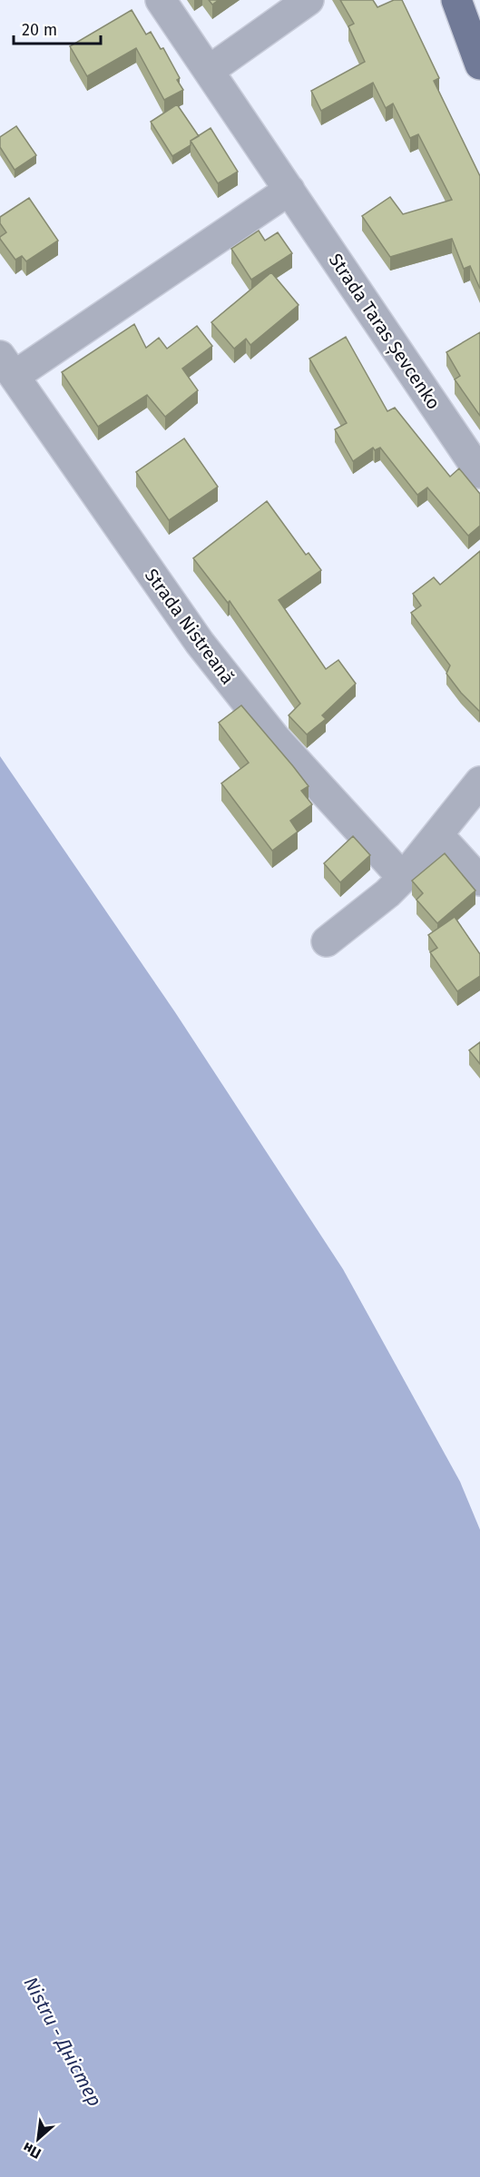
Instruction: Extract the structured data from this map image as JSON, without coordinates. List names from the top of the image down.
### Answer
{
  "streets": {
    "street": ["Strada Taras Șevcenko", "Strada Nistreană"]
  },
  "water": ["Nistru - Дністер"],
  "scale_bar": "20 m",
  "north": "bottom left"
}
